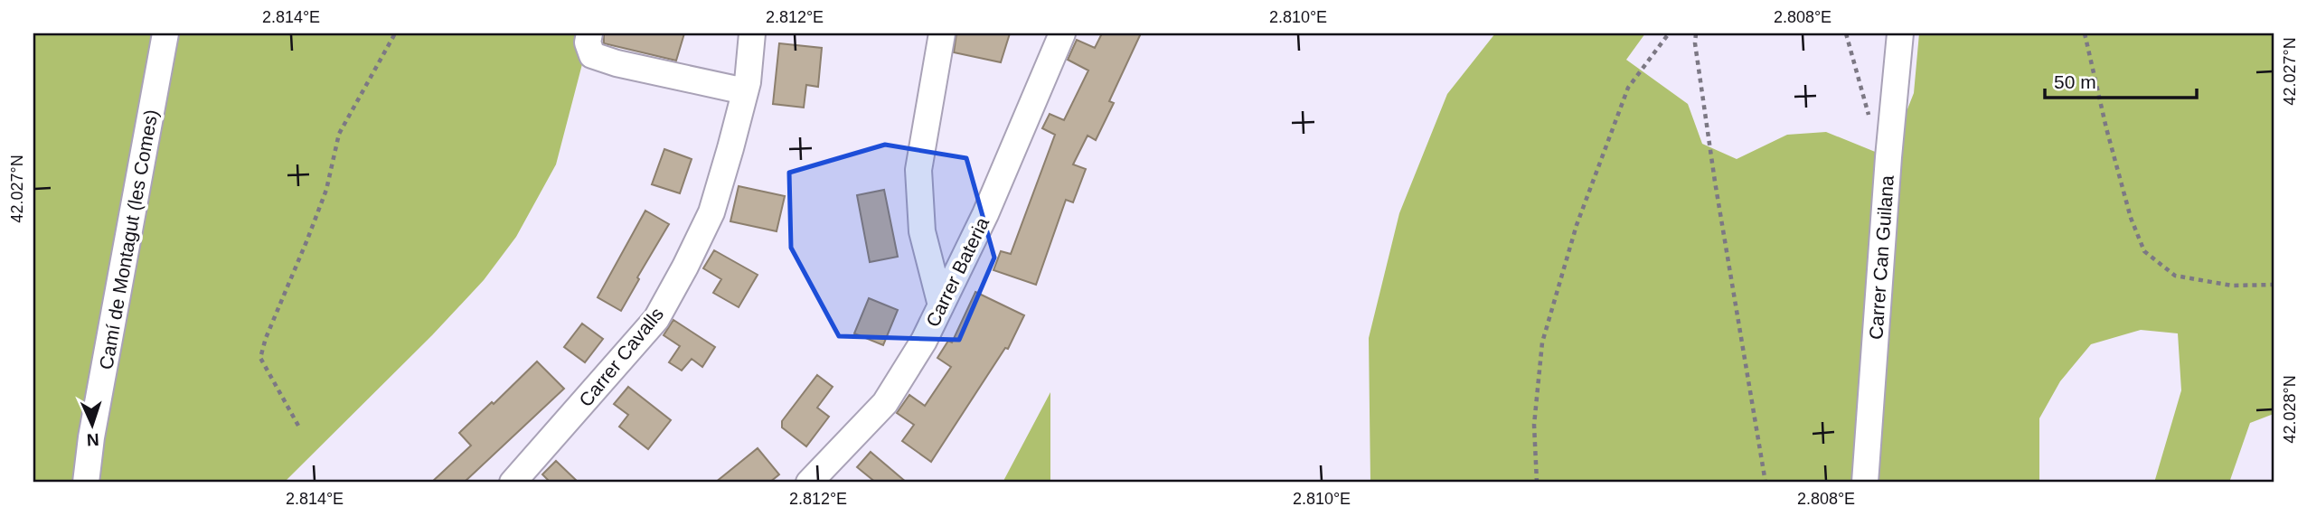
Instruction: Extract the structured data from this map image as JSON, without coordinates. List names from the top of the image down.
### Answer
{
  "streets": {
    "street": [
      "Camí de Montagut (les Comes)",
      "Carrer Can Guilana",
      "Carrer Bateria",
      "Carrer Cavalls"
    ]
  },
  "scale_bar": "50 m",
  "north": "bottom",
  "coordinates": [
    "2.814°E",
    "2.812°E",
    "2.810°E",
    "2.808°E",
    "42.027°N",
    "42.028°N"
  ]
}
